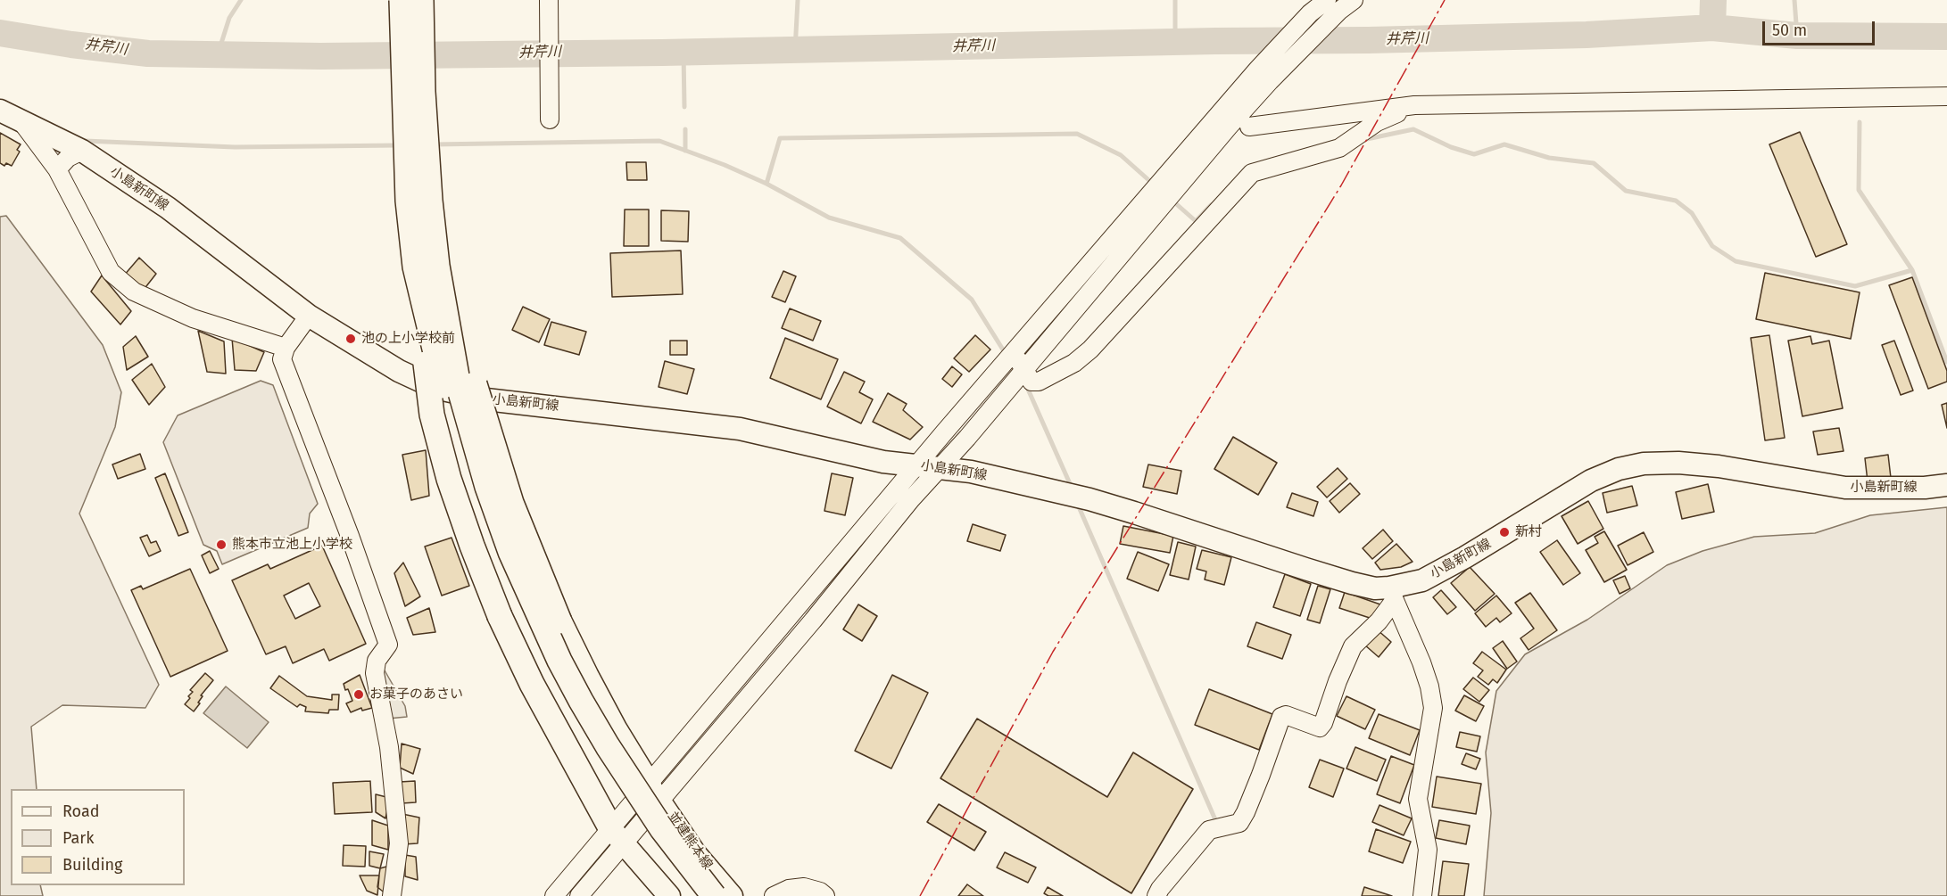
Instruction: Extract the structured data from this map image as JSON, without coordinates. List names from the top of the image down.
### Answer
{
  "streets": {
    "main road": ["小島新町線", "並建熊本線"]
  },
  "water": ["井芹川"],
  "places": [
    "池の上小学校前",
    "新村",
    "熊本市立池上小学校",
    "お菓子のあさい"
  ],
  "legend": ["Road", "Park", "Building"],
  "scale_bar": "50 m"
}
